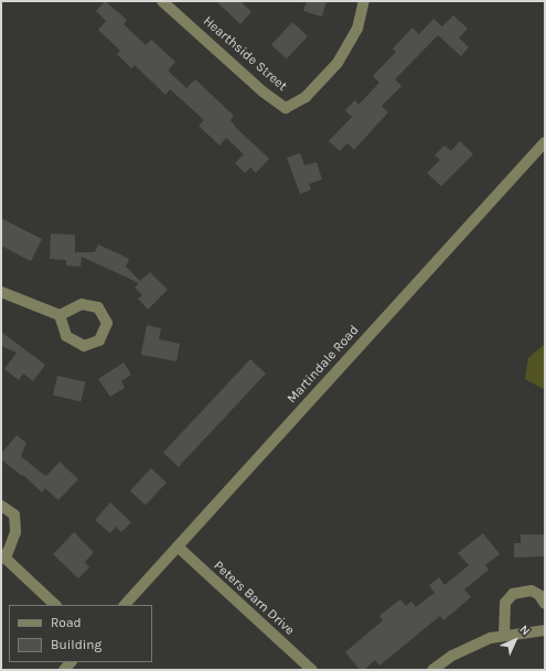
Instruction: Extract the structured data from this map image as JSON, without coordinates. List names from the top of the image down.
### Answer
{
  "streets": {
    "street": ["Hearthside Street", "Martindale Road", "Peters Barn Drive"]
  },
  "crossings": [
    ["Martindale Road", "Peters Barn Drive"]
  ],
  "legend": ["Road", "Building"],
  "north": "top right"
}
